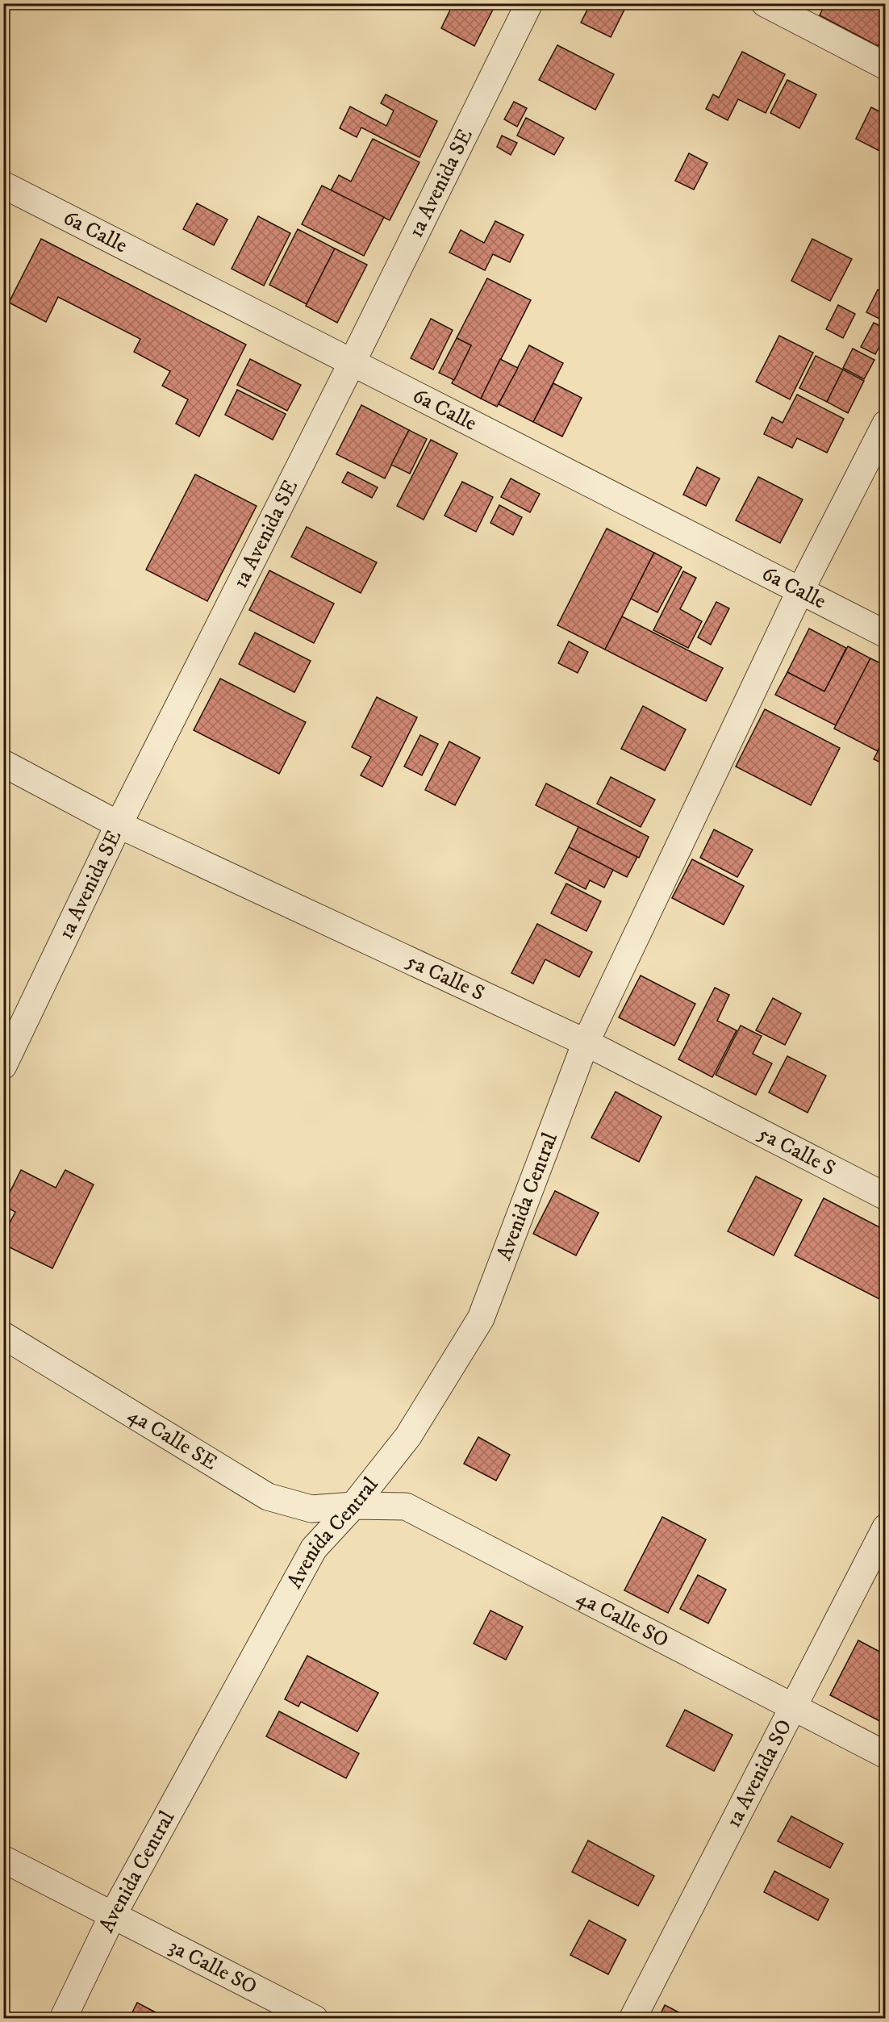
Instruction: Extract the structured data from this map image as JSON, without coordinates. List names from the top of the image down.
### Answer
{
  "streets": {
    "street": [
      "1a Avenida SE",
      "6a Calle",
      "5a Calle S",
      "Avenida Central",
      "4a Calle SE",
      "4a Calle SO",
      "1a Avenida SO",
      "3a Calle SO"
    ]
  },
  "crossings": [
    ["1a Avenida SE", "6a Calle"],
    ["1a Avenida SE", "5a Calle S"],
    ["6a Calle", "Avenida Central"],
    ["5a Calle S", "Avenida Central"],
    ["Avenida Central", "4a Calle SE"],
    ["Avenida Central", "4a Calle SO"],
    ["Avenida Central", "3a Calle SO"],
    ["4a Calle SE", "4a Calle SO"],
    ["4a Calle SO", "1a Avenida SO"]
  ]
}
